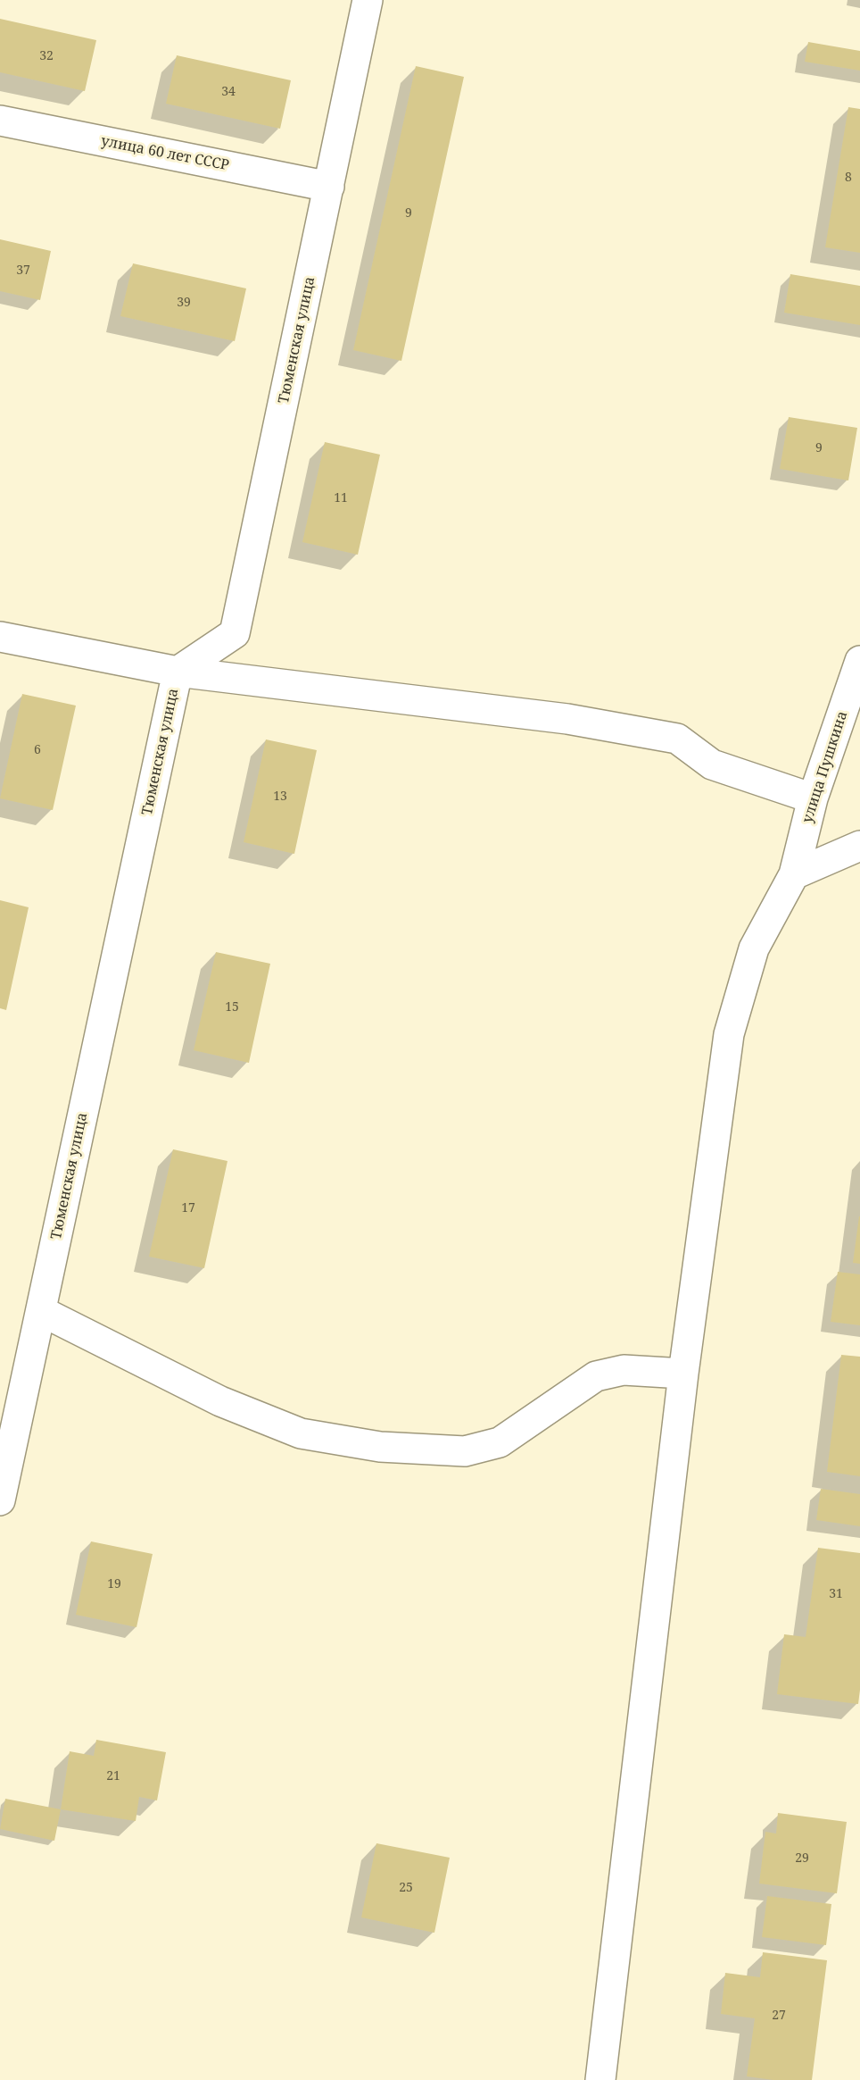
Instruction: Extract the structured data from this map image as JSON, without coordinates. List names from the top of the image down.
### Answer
{
  "streets": {
    "street": ["улица 60 лет СССР", "Тюменская улица", "улица Пушкина"]
  },
  "crossings": [
    ["улица 60 лет СССР", "Тюменская улица"]
  ],
  "house_numbers": [
    "32",
    "34",
    "8",
    "9",
    "37",
    "39",
    "9",
    "11",
    "6",
    "13",
    "15",
    "17",
    "19",
    "31",
    "21",
    "29",
    "25",
    "27"
  ]
}
